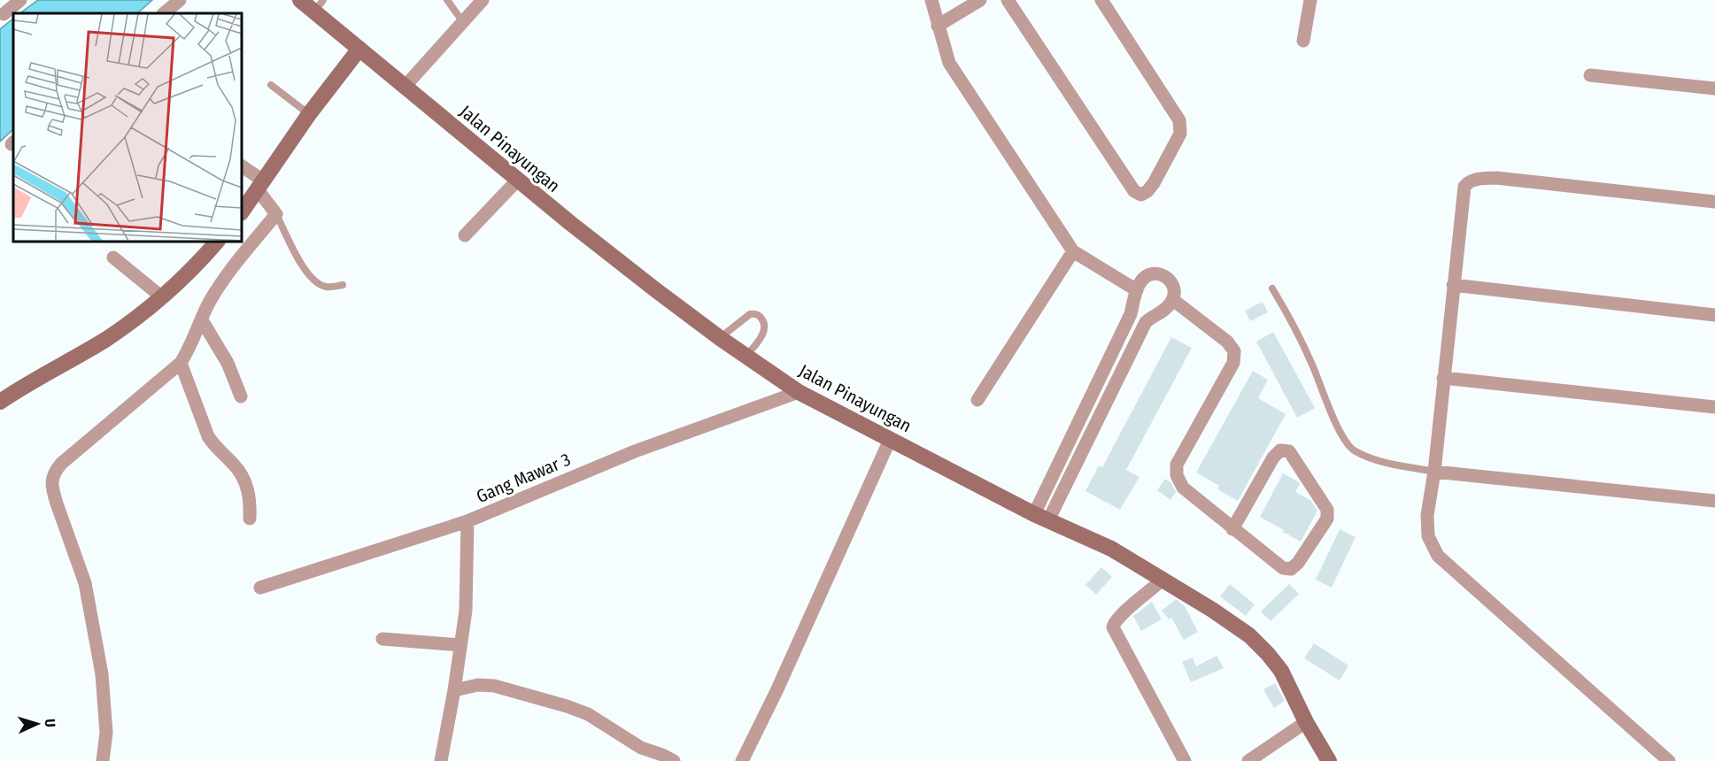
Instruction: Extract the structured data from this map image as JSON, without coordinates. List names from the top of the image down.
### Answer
{
  "streets": {
    "main road": ["Jalan Pinayungan"],
    "street": ["Gang Mawar 3"]
  },
  "crossings": [
    ["Jalan Pinayungan", "Gang Mawar 3"]
  ],
  "north": "right"
}
